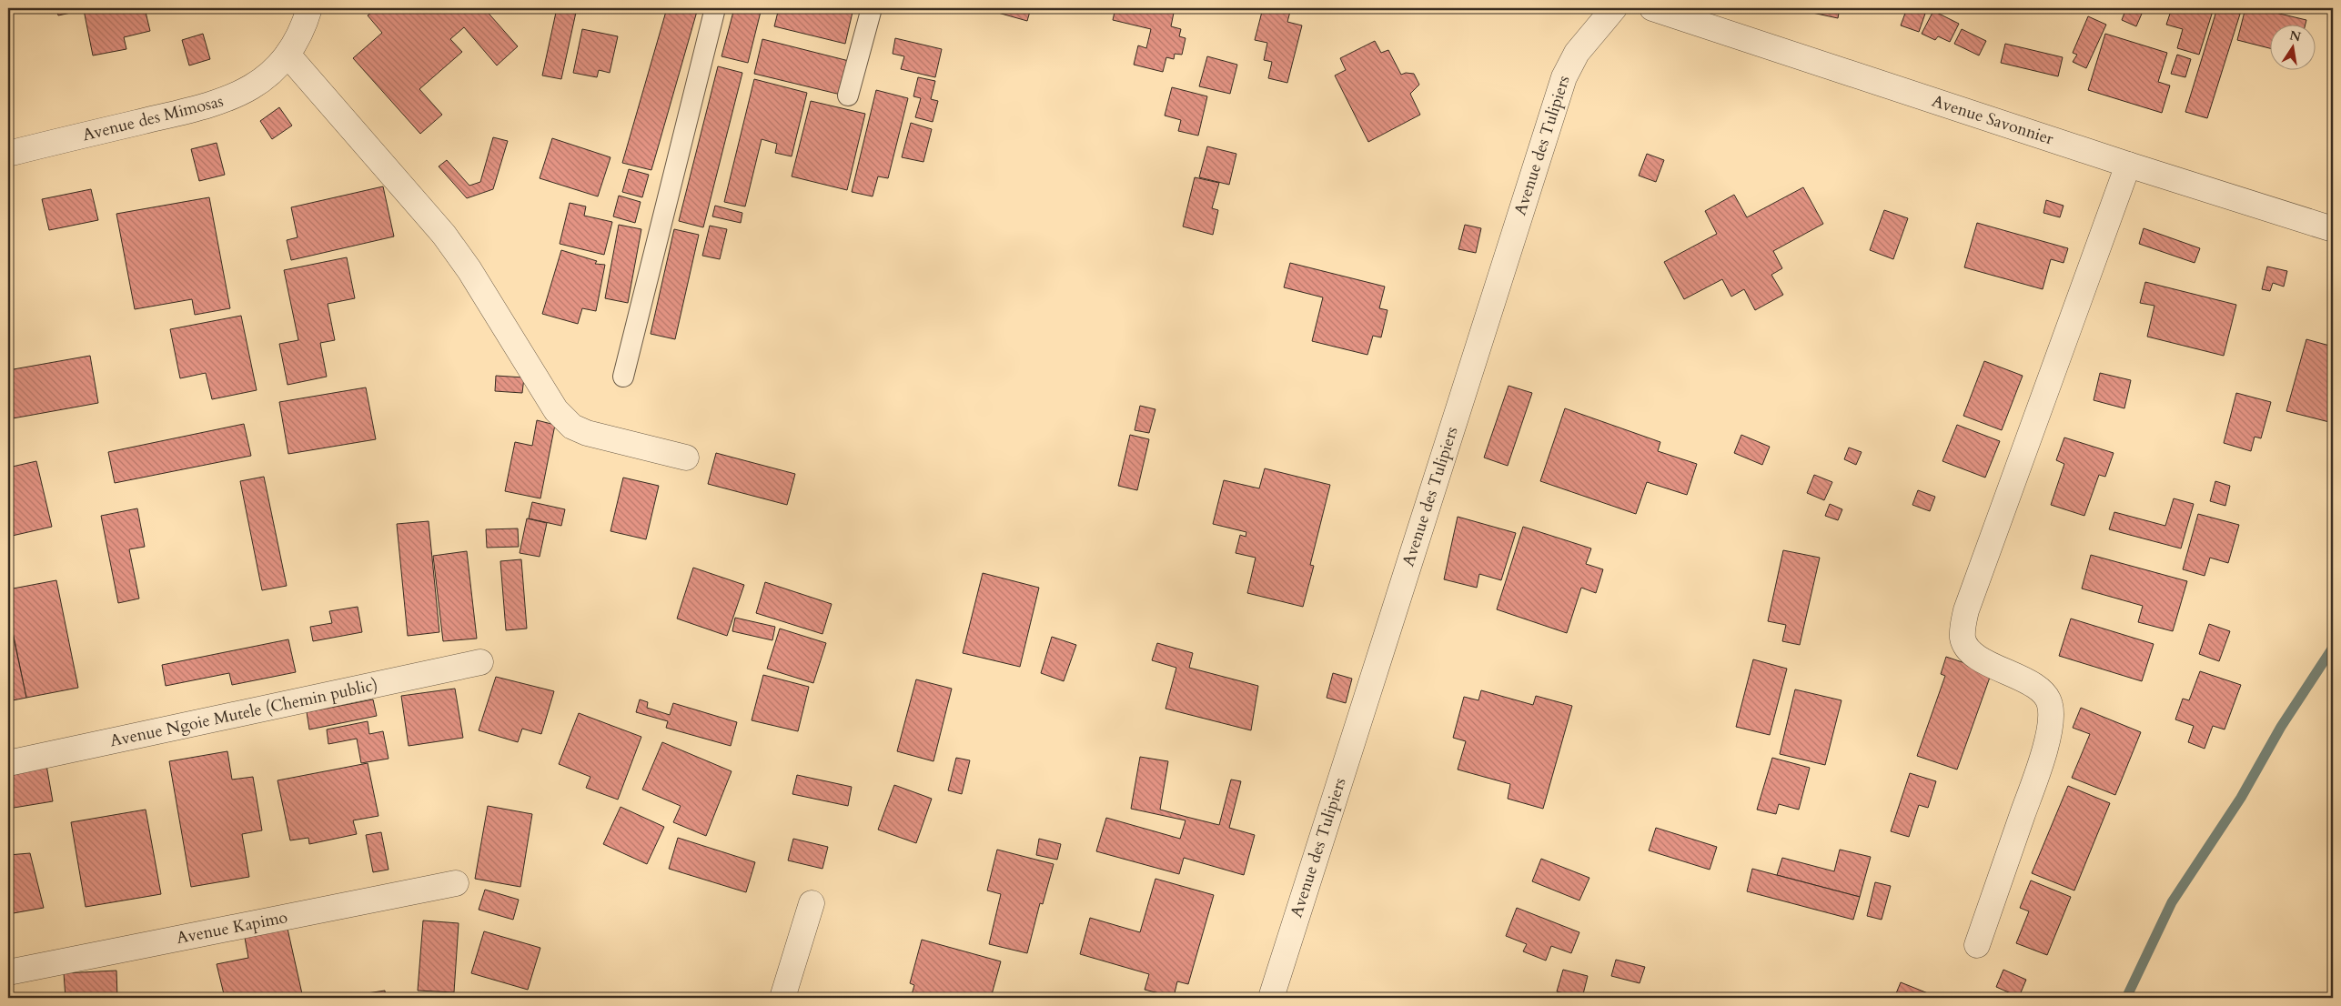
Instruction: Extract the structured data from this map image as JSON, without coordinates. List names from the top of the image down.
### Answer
{
  "streets": {
    "street": [
      "Avenue des Mimosas",
      "Avenue Savonnier",
      "Avenue des Tulipiers",
      "Avenue Ngoie Mutele (Chemin public)",
      "Avenue Kapimo"
    ]
  },
  "north": "top"
}
